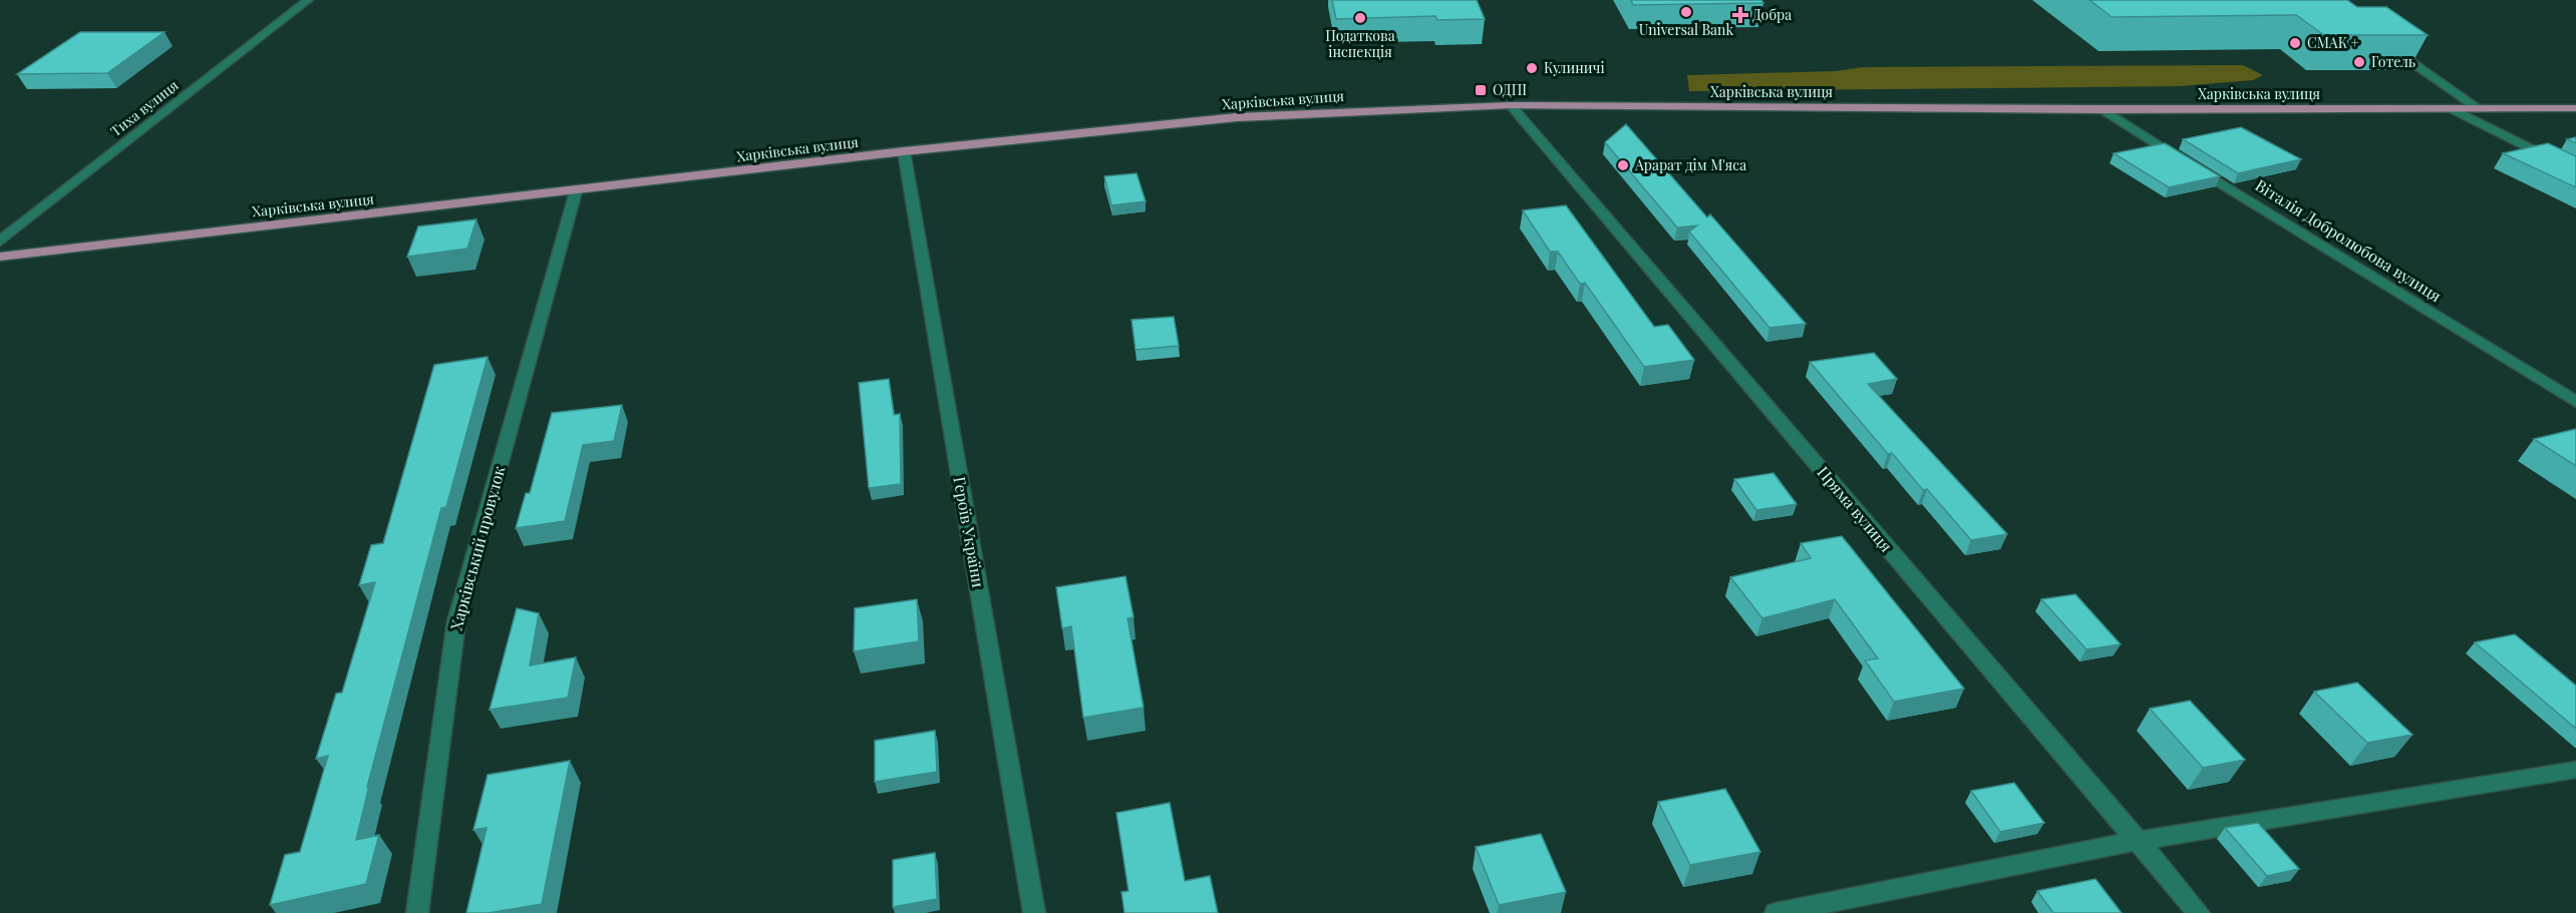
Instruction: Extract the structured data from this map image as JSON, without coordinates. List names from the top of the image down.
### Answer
{
  "streets": {
    "main road": ["Харківська вулиця"],
    "street": [
      "Тиха вулиця",
      "Віталія Добролюбова вулиця",
      "Пряма вулиця",
      "Героїв України",
      "Харківський провулок"
    ]
  },
  "crossings": [
    ["Харківська вулиця", "Віталія Добролюбова вулиця"],
    ["Харківська вулиця", "Пряма вулиця"],
    ["Харківська вулиця", "Героїв України"],
    ["Харківська вулиця", "Харківський провулок"]
  ],
  "places": {
    "other": [
      "Universal Bank",
      "Податкова інспекція",
      "СМАК +",
      "Готель",
      "Кулиничі",
      "Арарат дім М'яса"
    ],
    "health": ["Добра"],
    "transit": ["ОДПІ"]
  }
}
